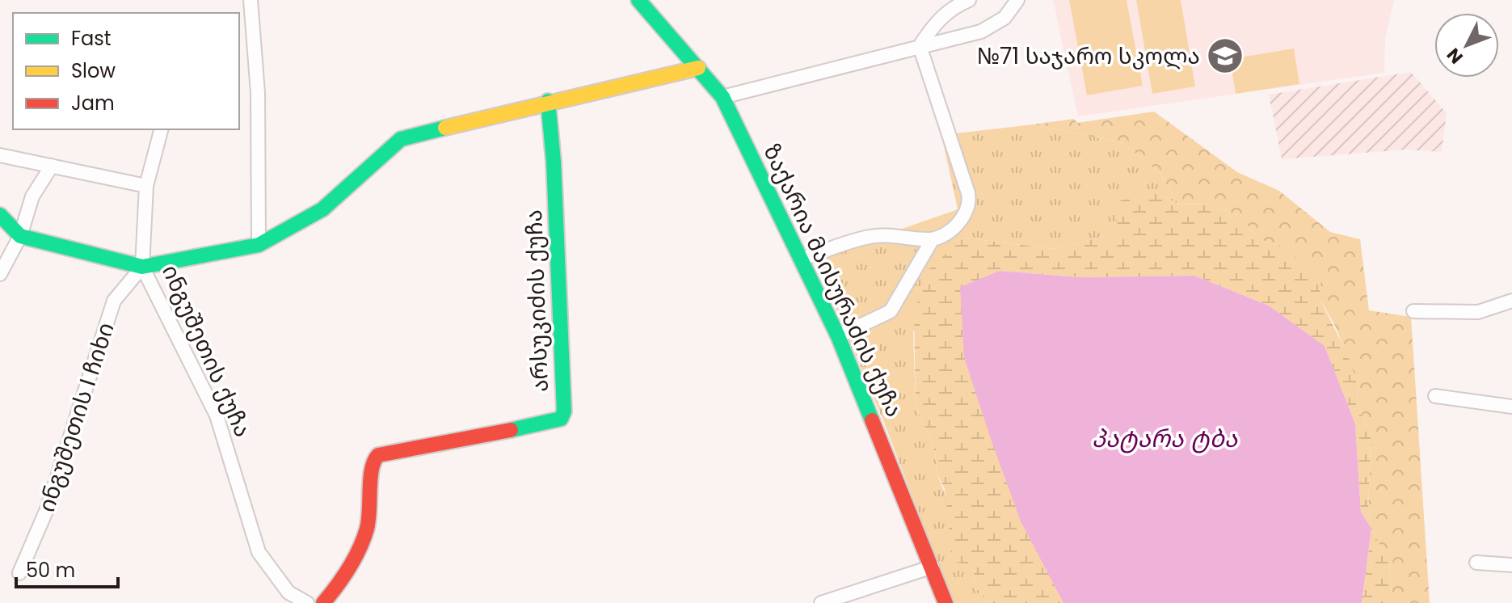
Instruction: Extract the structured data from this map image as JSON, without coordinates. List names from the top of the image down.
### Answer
{
  "streets": {
    "street": [
      "ზაქარია მაისურაძის ქუჩა",
      "არსუკიძის ქუჩა",
      "ინგუშეთის ქუჩა",
      "ინგუშეთის I ჩიხი"
    ]
  },
  "crossings": [
    ["ზაქარია მაისურაძის ქუჩა", "ინგუშეთის ქუჩა"],
    ["არსუკიძის ქუჩა", "ინგუშეთის ქუჩა"],
    ["ინგუშეთის ქუჩა", "ინგუშეთის I ჩიხი"]
  ],
  "water": ["პატარა ტბა"],
  "places": {
    "school or university": ["№71 საჯარო სკოლა"]
  },
  "legend": ["Fast", "Slow", "Jam"],
  "scale_bar": "50 m",
  "north": "bottom left"
}
